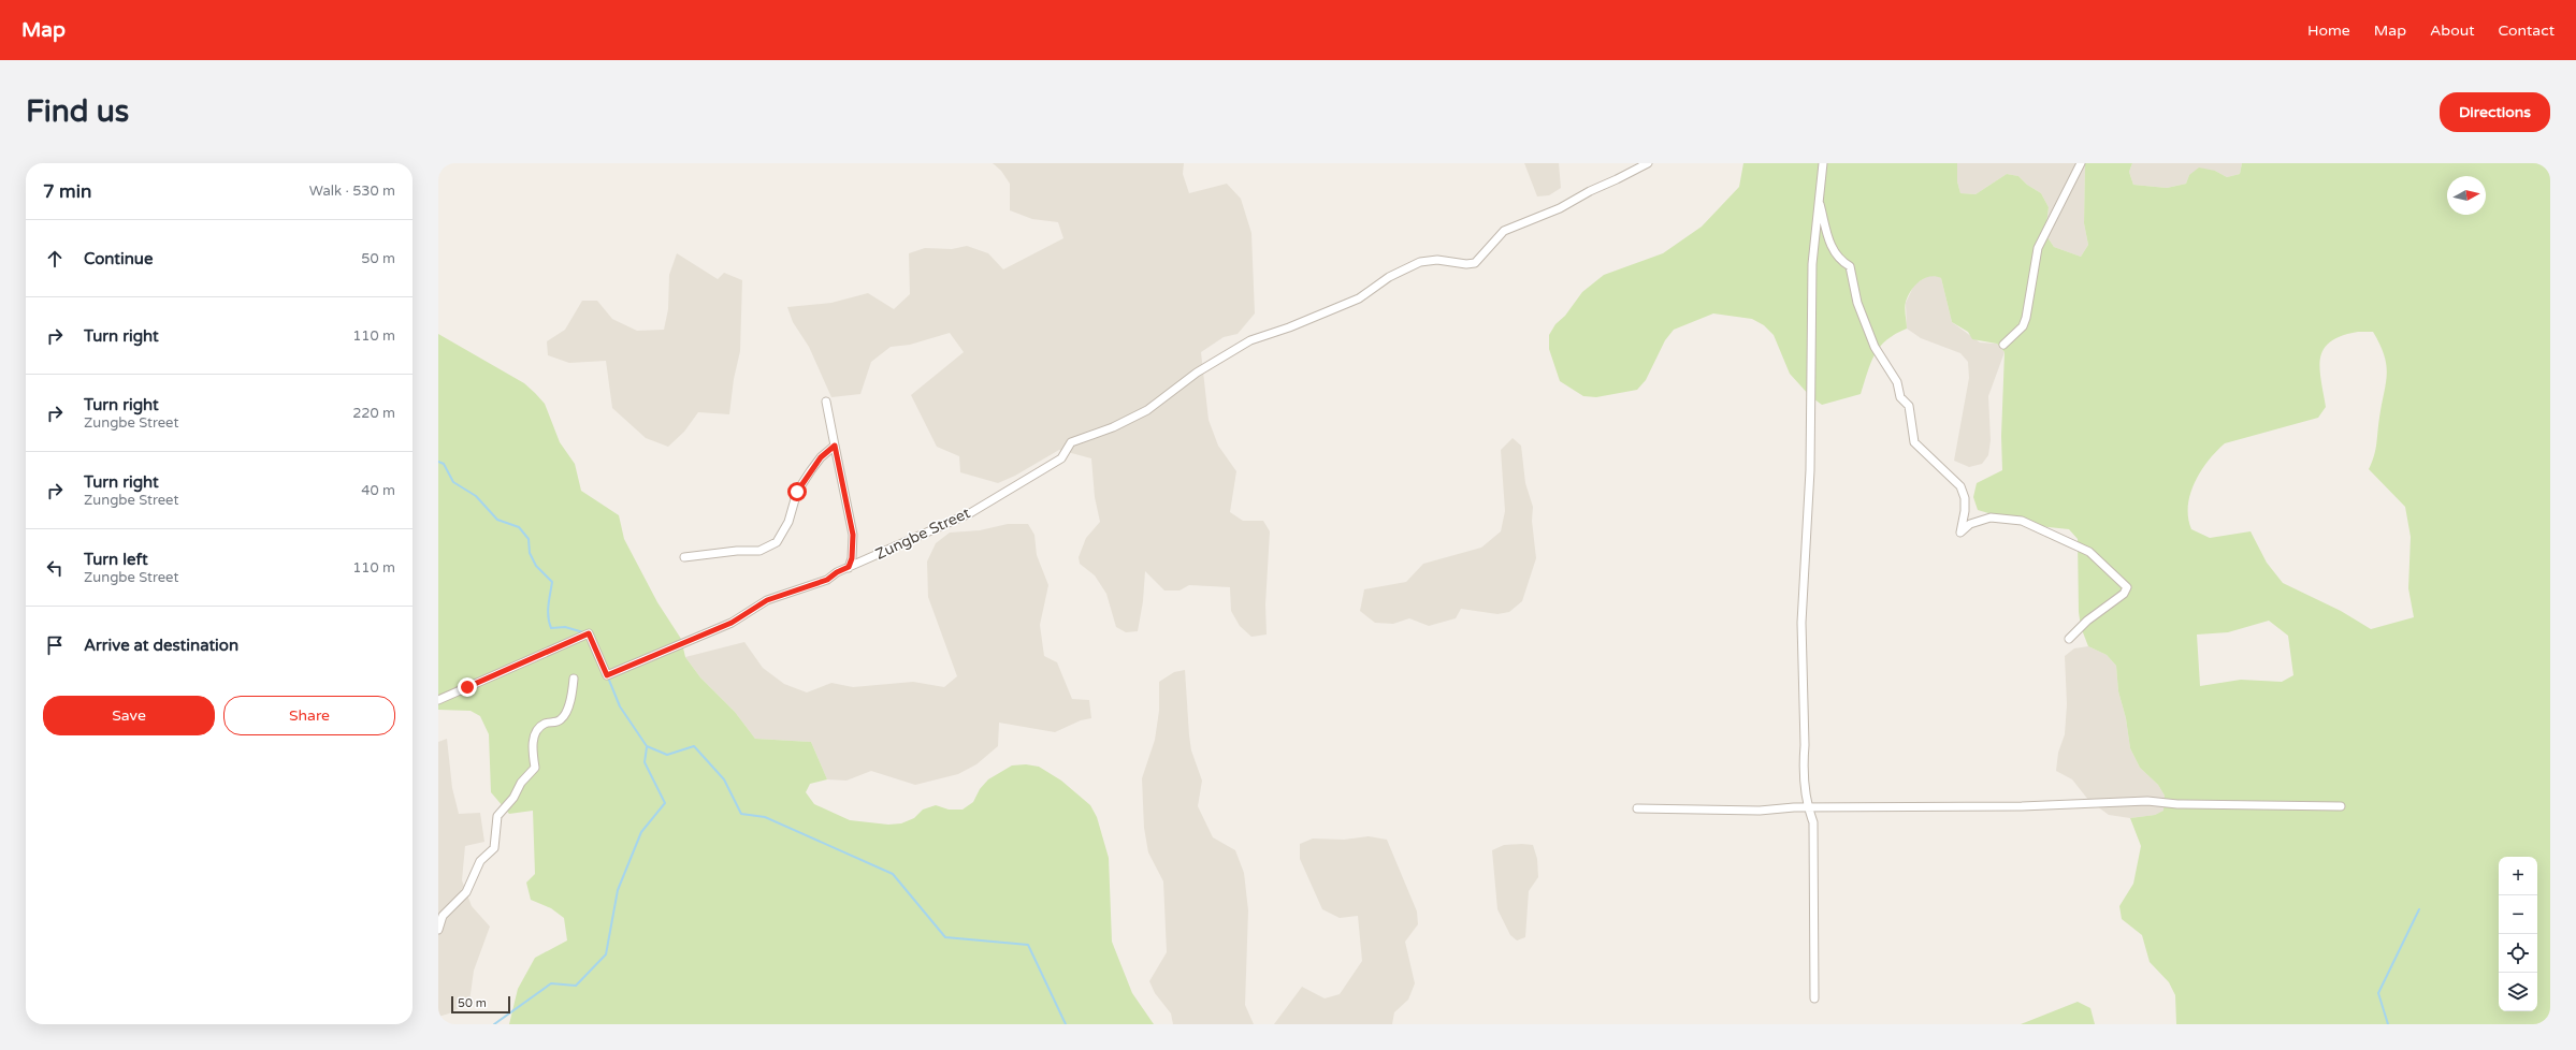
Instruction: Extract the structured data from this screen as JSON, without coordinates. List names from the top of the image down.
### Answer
{
  "streets": {
    "street": ["Zungbe Street"]
  },
  "scale_bar": "50 m",
  "north": "right",
  "page": {
    "header": "Map",
    "nav": [
      "Home",
      "Map",
      "About",
      "Contact"
    ],
    "buttons": [
      "Directions",
      ["Save", "Share"]
    ],
    "title": "Find us",
    "heading": ["7 min", "Walk · 530 m"],
    "list": [
      ["Continue", "50 m"],
      ["Turn right", "110 m"],
      ["Turn right", "Zungbe Street", "220 m"],
      ["Turn right", "Zungbe Street", "40 m"],
      ["Turn left", "Zungbe Street", "110 m"],
      "Arrive at destination"
    ],
    "map_buttons": ["+", "−"],
    "scale": "50 m"
  }
}
